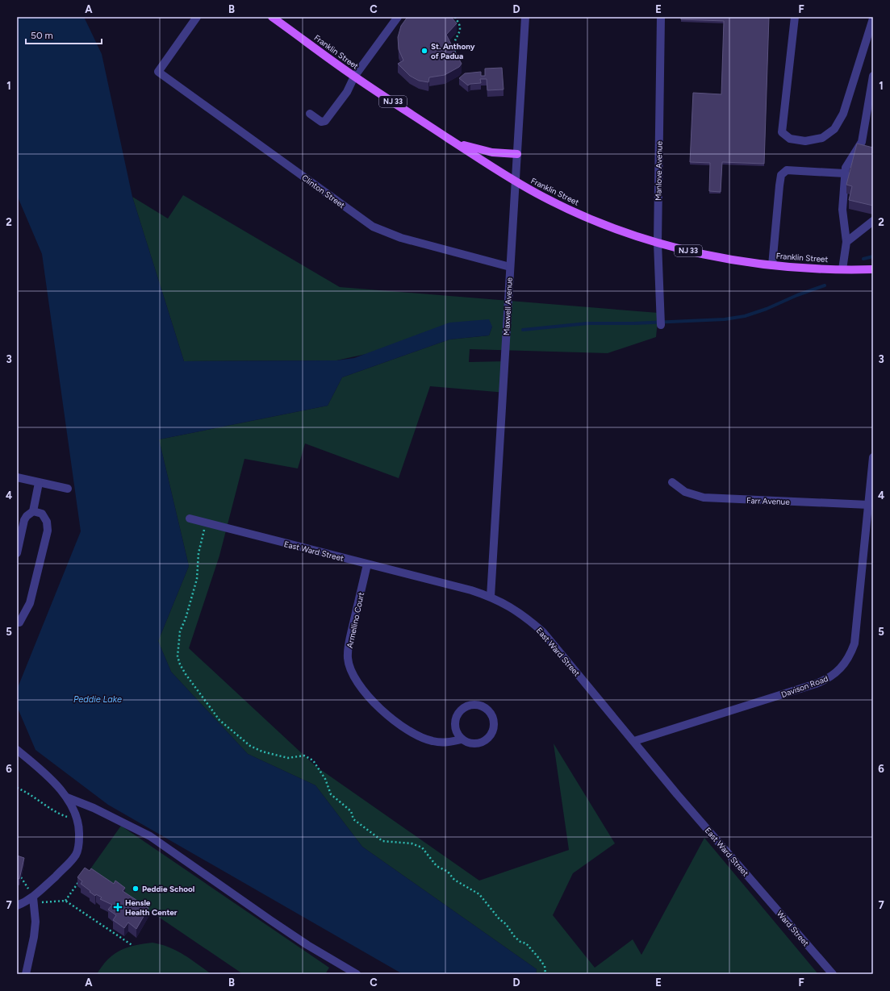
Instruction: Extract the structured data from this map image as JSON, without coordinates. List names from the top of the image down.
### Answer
{
  "streets": {
    "main road": ["Franklin Street", "NJ 33"],
    "street": [
      "Manlove Avenue",
      "Clinton Street",
      "Maxwell Avenue",
      "Farr Avenue",
      "East Ward Street",
      "Armellino Court",
      "Davison Road",
      "Ward Street"
    ]
  },
  "crossings": [
    ["Franklin Street", "Manlove Avenue"],
    ["Franklin Street", "Maxwell Avenue"],
    ["Clinton Street", "Maxwell Avenue"],
    ["Maxwell Avenue", "East Ward Street"],
    ["Farr Avenue", "Davison Road"],
    ["East Ward Street", "Armellino Court"],
    ["East Ward Street", "Davison Road"],
    ["East Ward Street", "Ward Street"]
  ],
  "water": ["Peddie Lake"],
  "places": {
    "other": ["St. Anthony of Padua", "Peddie School"],
    "health": ["Hensle Health Center"]
  },
  "scale_bar": "50 m",
  "grid": {
    "columns": [
      "A",
      "B",
      "C",
      "D",
      "E",
      "F"
    ],
    "rows": [
      "1",
      "2",
      "3",
      "4",
      "5",
      "6",
      "7"
    ]
  }
}
